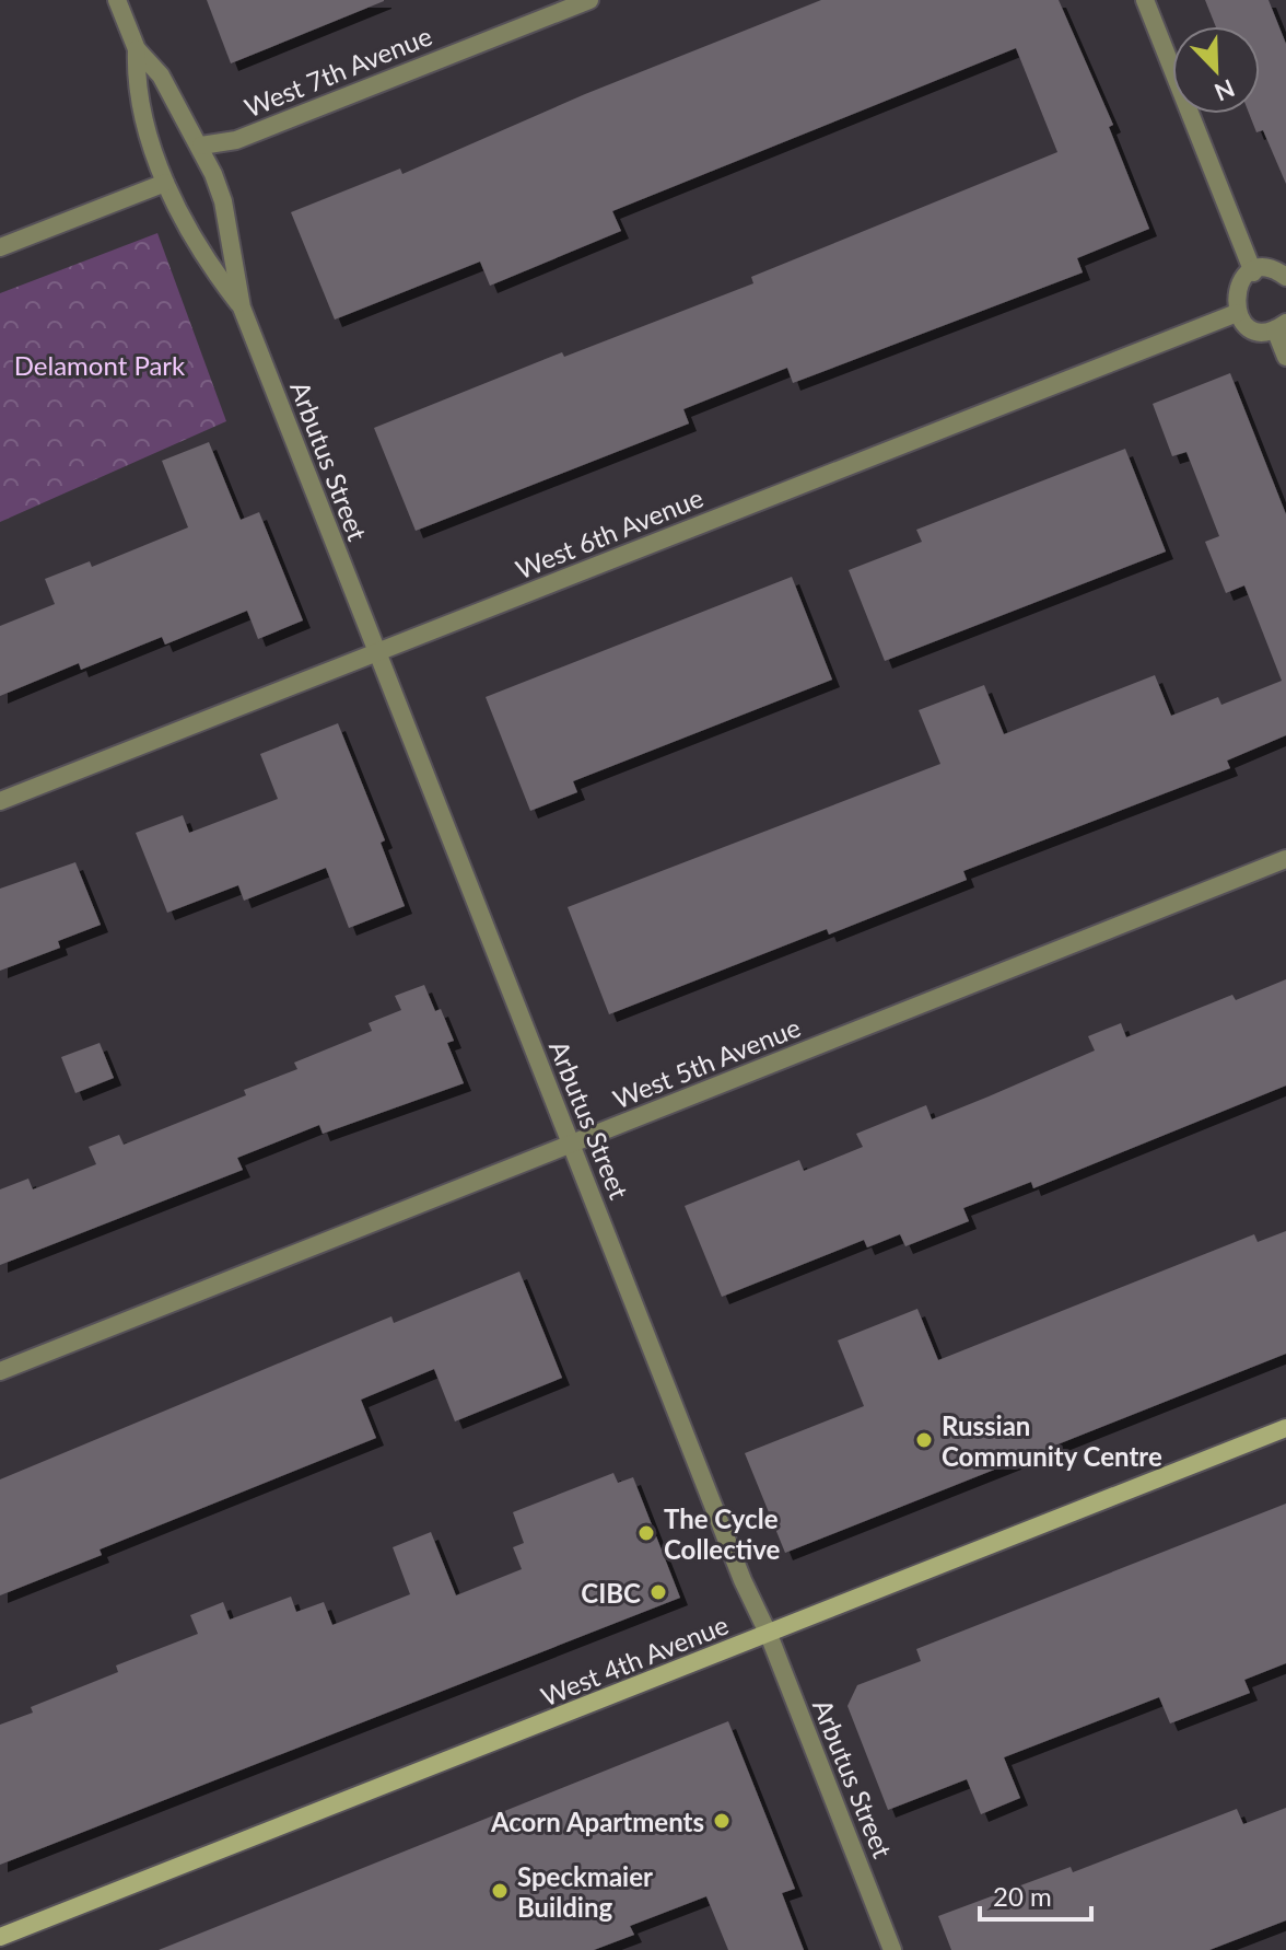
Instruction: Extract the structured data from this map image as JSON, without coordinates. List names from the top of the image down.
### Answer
{
  "streets": {
    "main road": ["West 4th Avenue"],
    "street": [
      "West 7th Avenue",
      "Arbutus Street",
      "West 6th Avenue",
      "West 5th Avenue"
    ]
  },
  "crossings": [
    ["West 7th Avenue", "Arbutus Street"],
    ["Arbutus Street", "West 6th Avenue"],
    ["Arbutus Street", "West 5th Avenue"],
    ["Arbutus Street", "West 4th Avenue"]
  ],
  "parks": ["Delamont Park"],
  "places": [
    "Russian Community Centre",
    "The Cycle Collective",
    "CIBC",
    "Acorn Apartments",
    "Speckmaier Building"
  ],
  "scale_bar": "20 m",
  "north": "bottom right"
}
